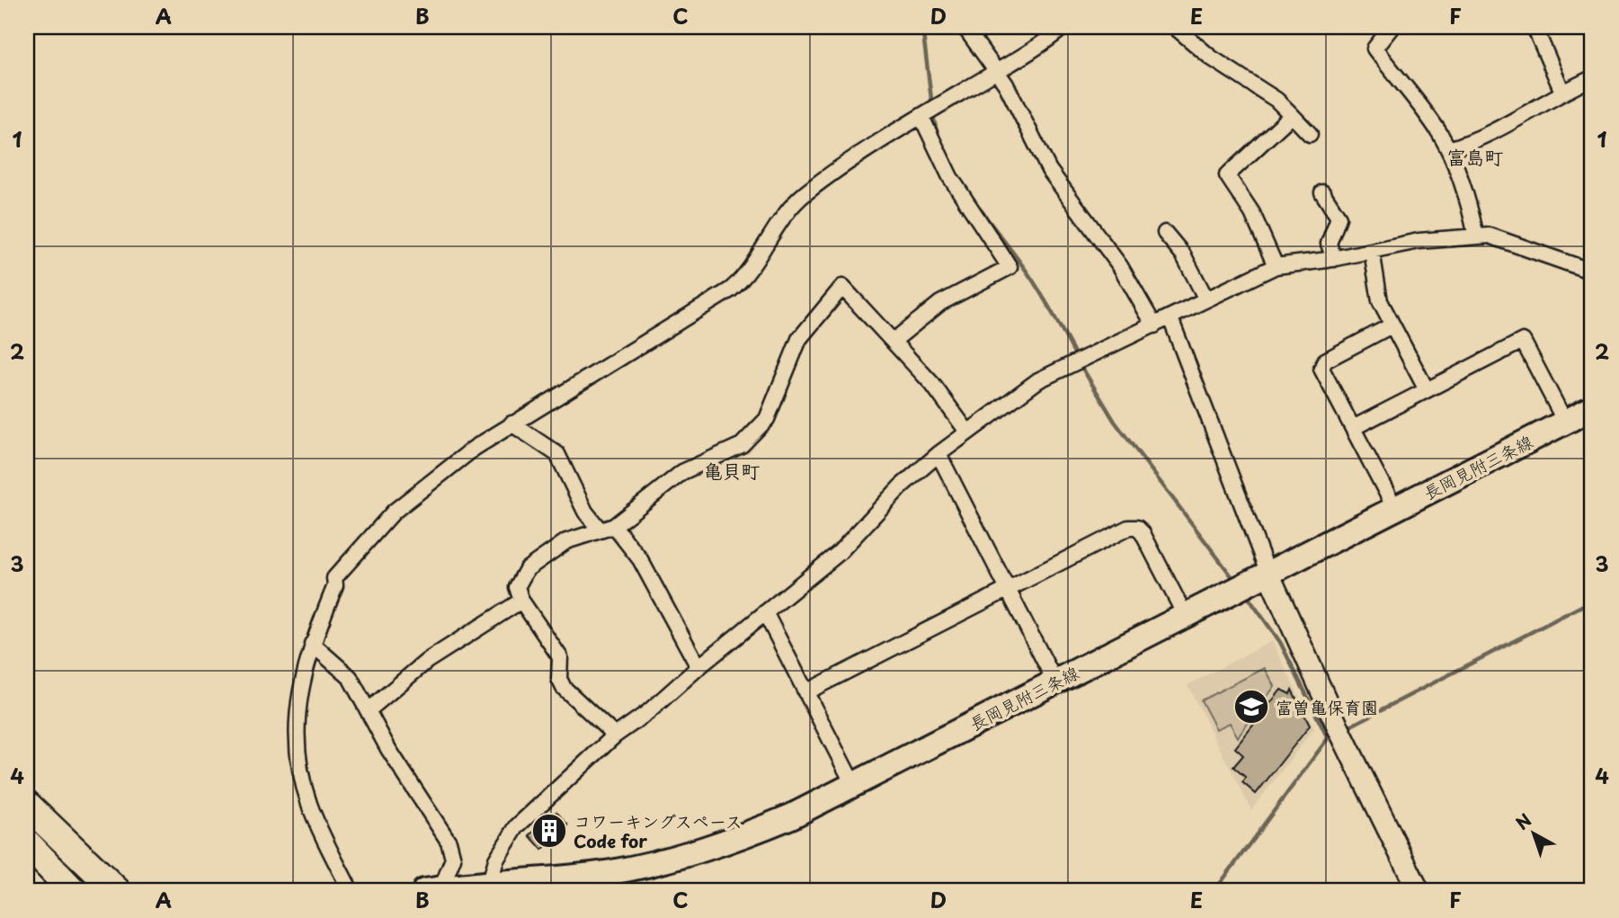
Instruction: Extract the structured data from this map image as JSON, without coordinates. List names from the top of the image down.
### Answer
{
  "streets": {
    "main road": ["長岡見附三条線"]
  },
  "districts": ["富島町", "亀貝町"],
  "places": {
    "school or university": ["富曽亀保育園"],
    "building": ["コワーキングスペース Code for"]
  },
  "north": "top left",
  "grid": {
    "columns": [
      "A",
      "B",
      "C",
      "D",
      "E",
      "F"
    ],
    "rows": [
      "1",
      "2",
      "3",
      "4"
    ]
  }
}
